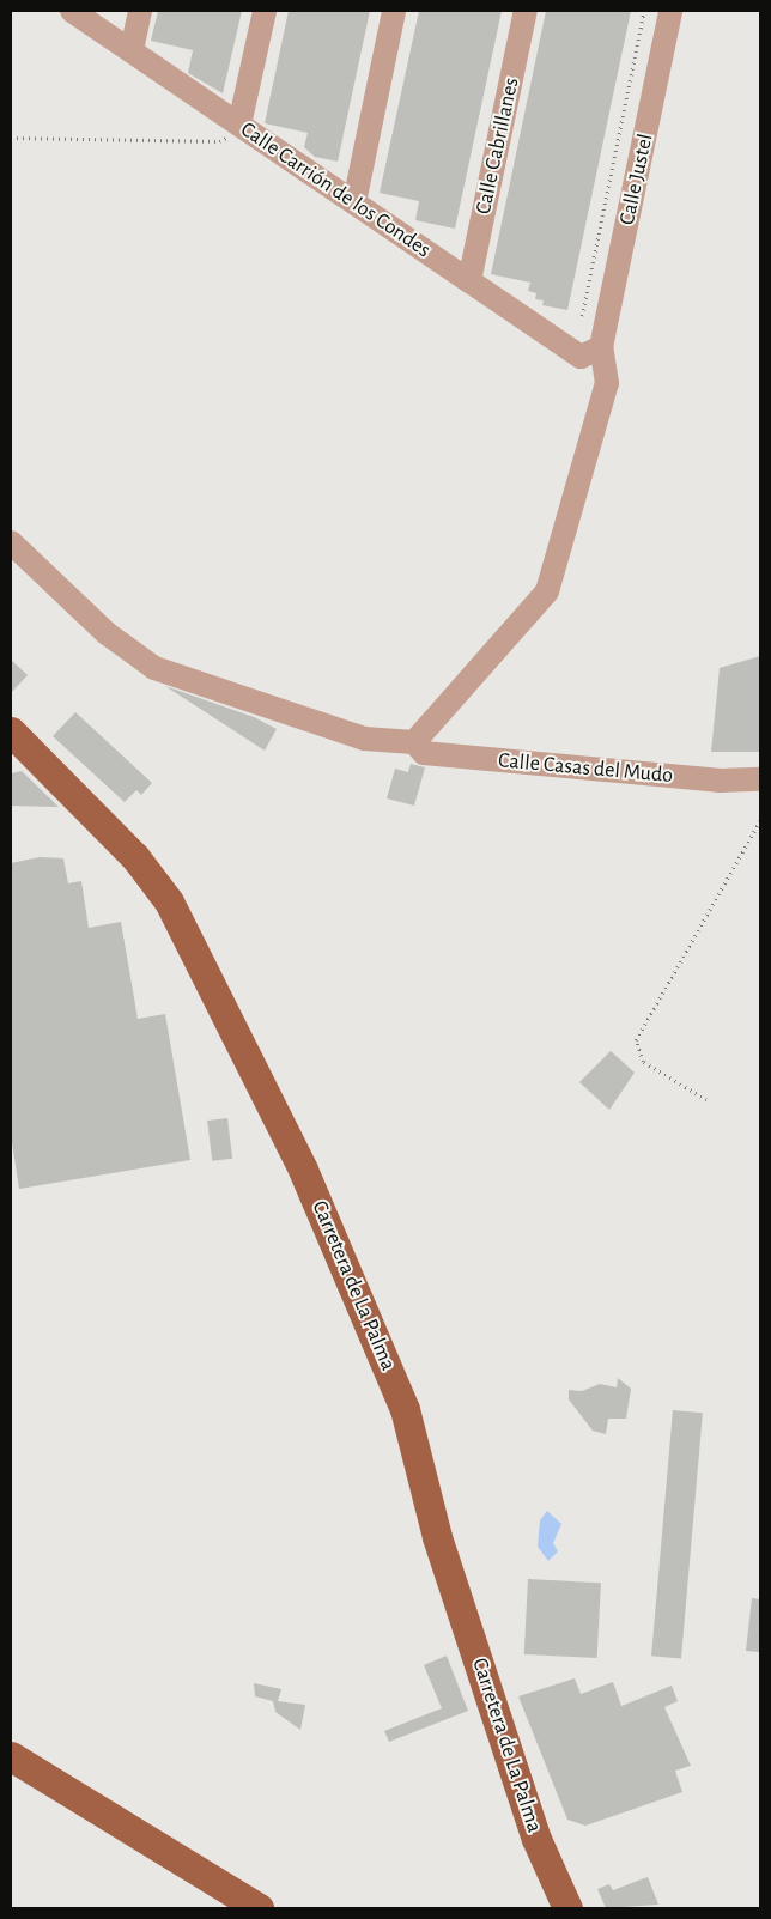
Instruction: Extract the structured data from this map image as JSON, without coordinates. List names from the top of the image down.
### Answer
{
  "streets": {
    "main road": ["Carretera de La Palma"],
    "street": [
      "Calle Cabrillanes",
      "Calle Justel",
      "Calle Carrión de los Condes",
      "Calle Casas del Mudo"
    ]
  },
  "crossings": [
    ["Calle Cabrillanes", "Calle Carrión de los Condes"],
    ["Calle Justel", "Calle Carrión de los Condes"]
  ]
}
